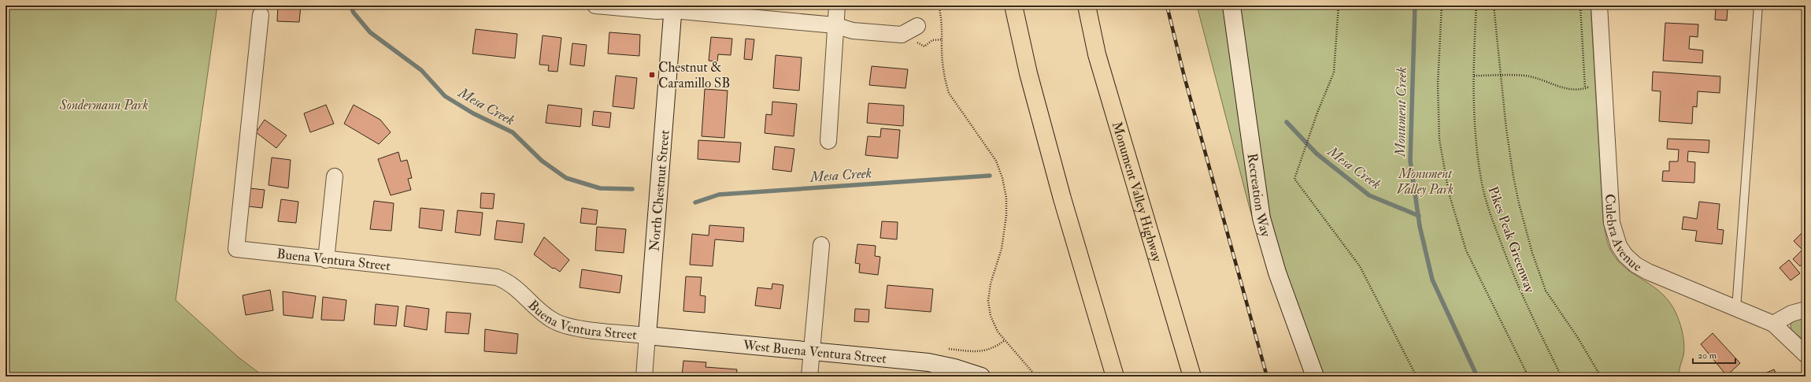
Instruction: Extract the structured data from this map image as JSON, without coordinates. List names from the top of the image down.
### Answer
{
  "streets": {
    "highway": ["Monument Valley Highway"],
    "main road": ["North Chestnut Street", "Recreation Way", "West Buena Ventura Street"],
    "street": ["Culebra Avenue", "Buena Ventura Street"],
    "path": ["Pikes Peak Greenway"]
  },
  "crossings": [
    ["North Chestnut Street", "Buena Ventura Street"],
    ["North Chestnut Street", "West Buena Ventura Street"],
    ["Buena Ventura Street", "West Buena Ventura Street"]
  ],
  "water": ["Mesa Creek", "Monument Creek"],
  "parks": ["Sondermann Park", "Monument Valley Park"],
  "places": {
    "transit": ["Chestnut & Caramillo SB"]
  },
  "scale_bar": "20 m"
}
